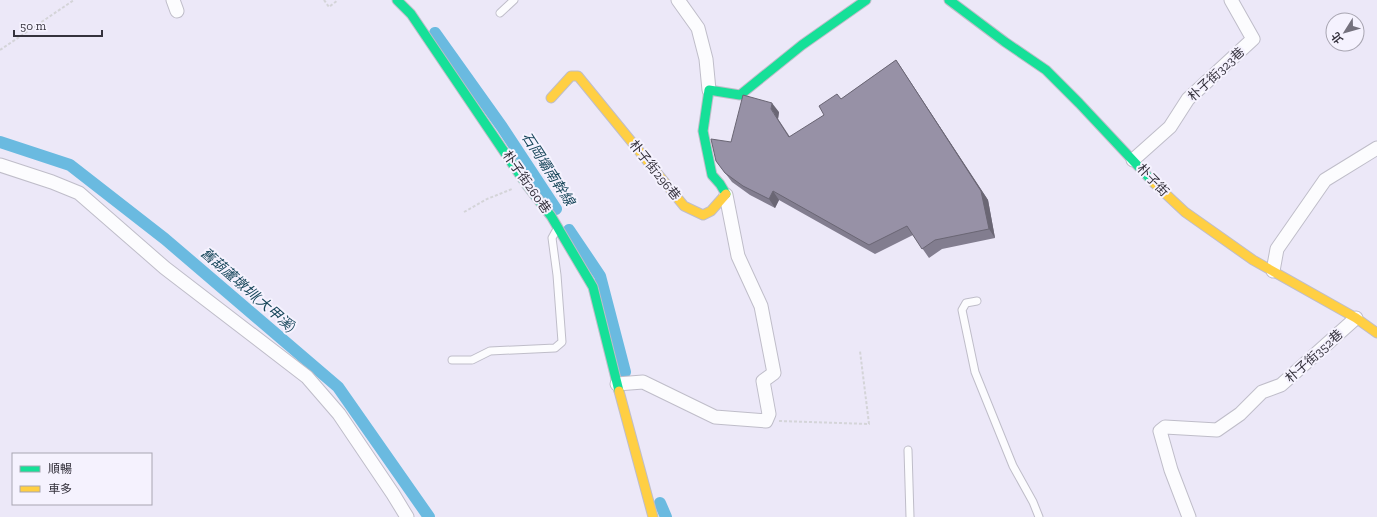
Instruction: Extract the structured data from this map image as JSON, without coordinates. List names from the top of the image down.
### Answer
{
  "streets": {
    "street": [
      "朴子街323巷",
      "朴子街296巷",
      "朴子街",
      "朴子街260巷",
      "朴子街352巷"
    ]
  },
  "crossings": [
    ["朴子街323巷", "朴子街"],
    ["朴子街", "朴子街352巷"]
  ],
  "water": ["石岡壩南幹線", "舊葫蘆墩圳(大甲溪)"],
  "legend": ["順暢", "車多"],
  "scale_bar": "50 m",
  "north": "bottom left"
}
